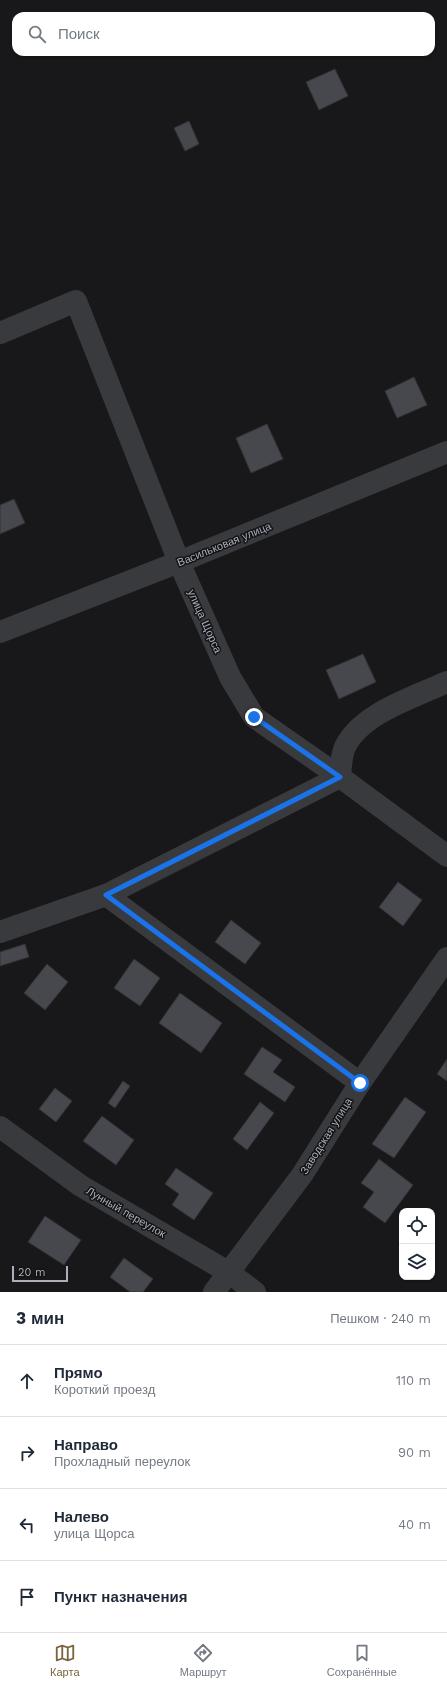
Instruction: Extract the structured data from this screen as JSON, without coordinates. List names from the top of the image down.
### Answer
{
  "streets": {
    "street": [
      "Васильковая улица",
      "улица Щорса",
      "Заводская улица",
      "Лунный переулок"
    ]
  },
  "crossings": [
    ["Васильковая улица", "улица Щорса"],
    ["Заводская улица", "Лунный переулок"]
  ],
  "scale_bar": "20 m",
  "page": {
    "search": "Поиск",
    "scale": "20 m",
    "heading": ["3 мин", "Пешком · 240 m"],
    "list": [
      ["Прямо", "Короткий проезд", "110 m"],
      ["Направо", "Прохладный переулок", "90 m"],
      ["Налево", "улица Щорса", "40 m"],
      "Пункт назначения"
    ],
    "nav": ["Карта", "Маршрут", "Сохранённые"]
  }
}
